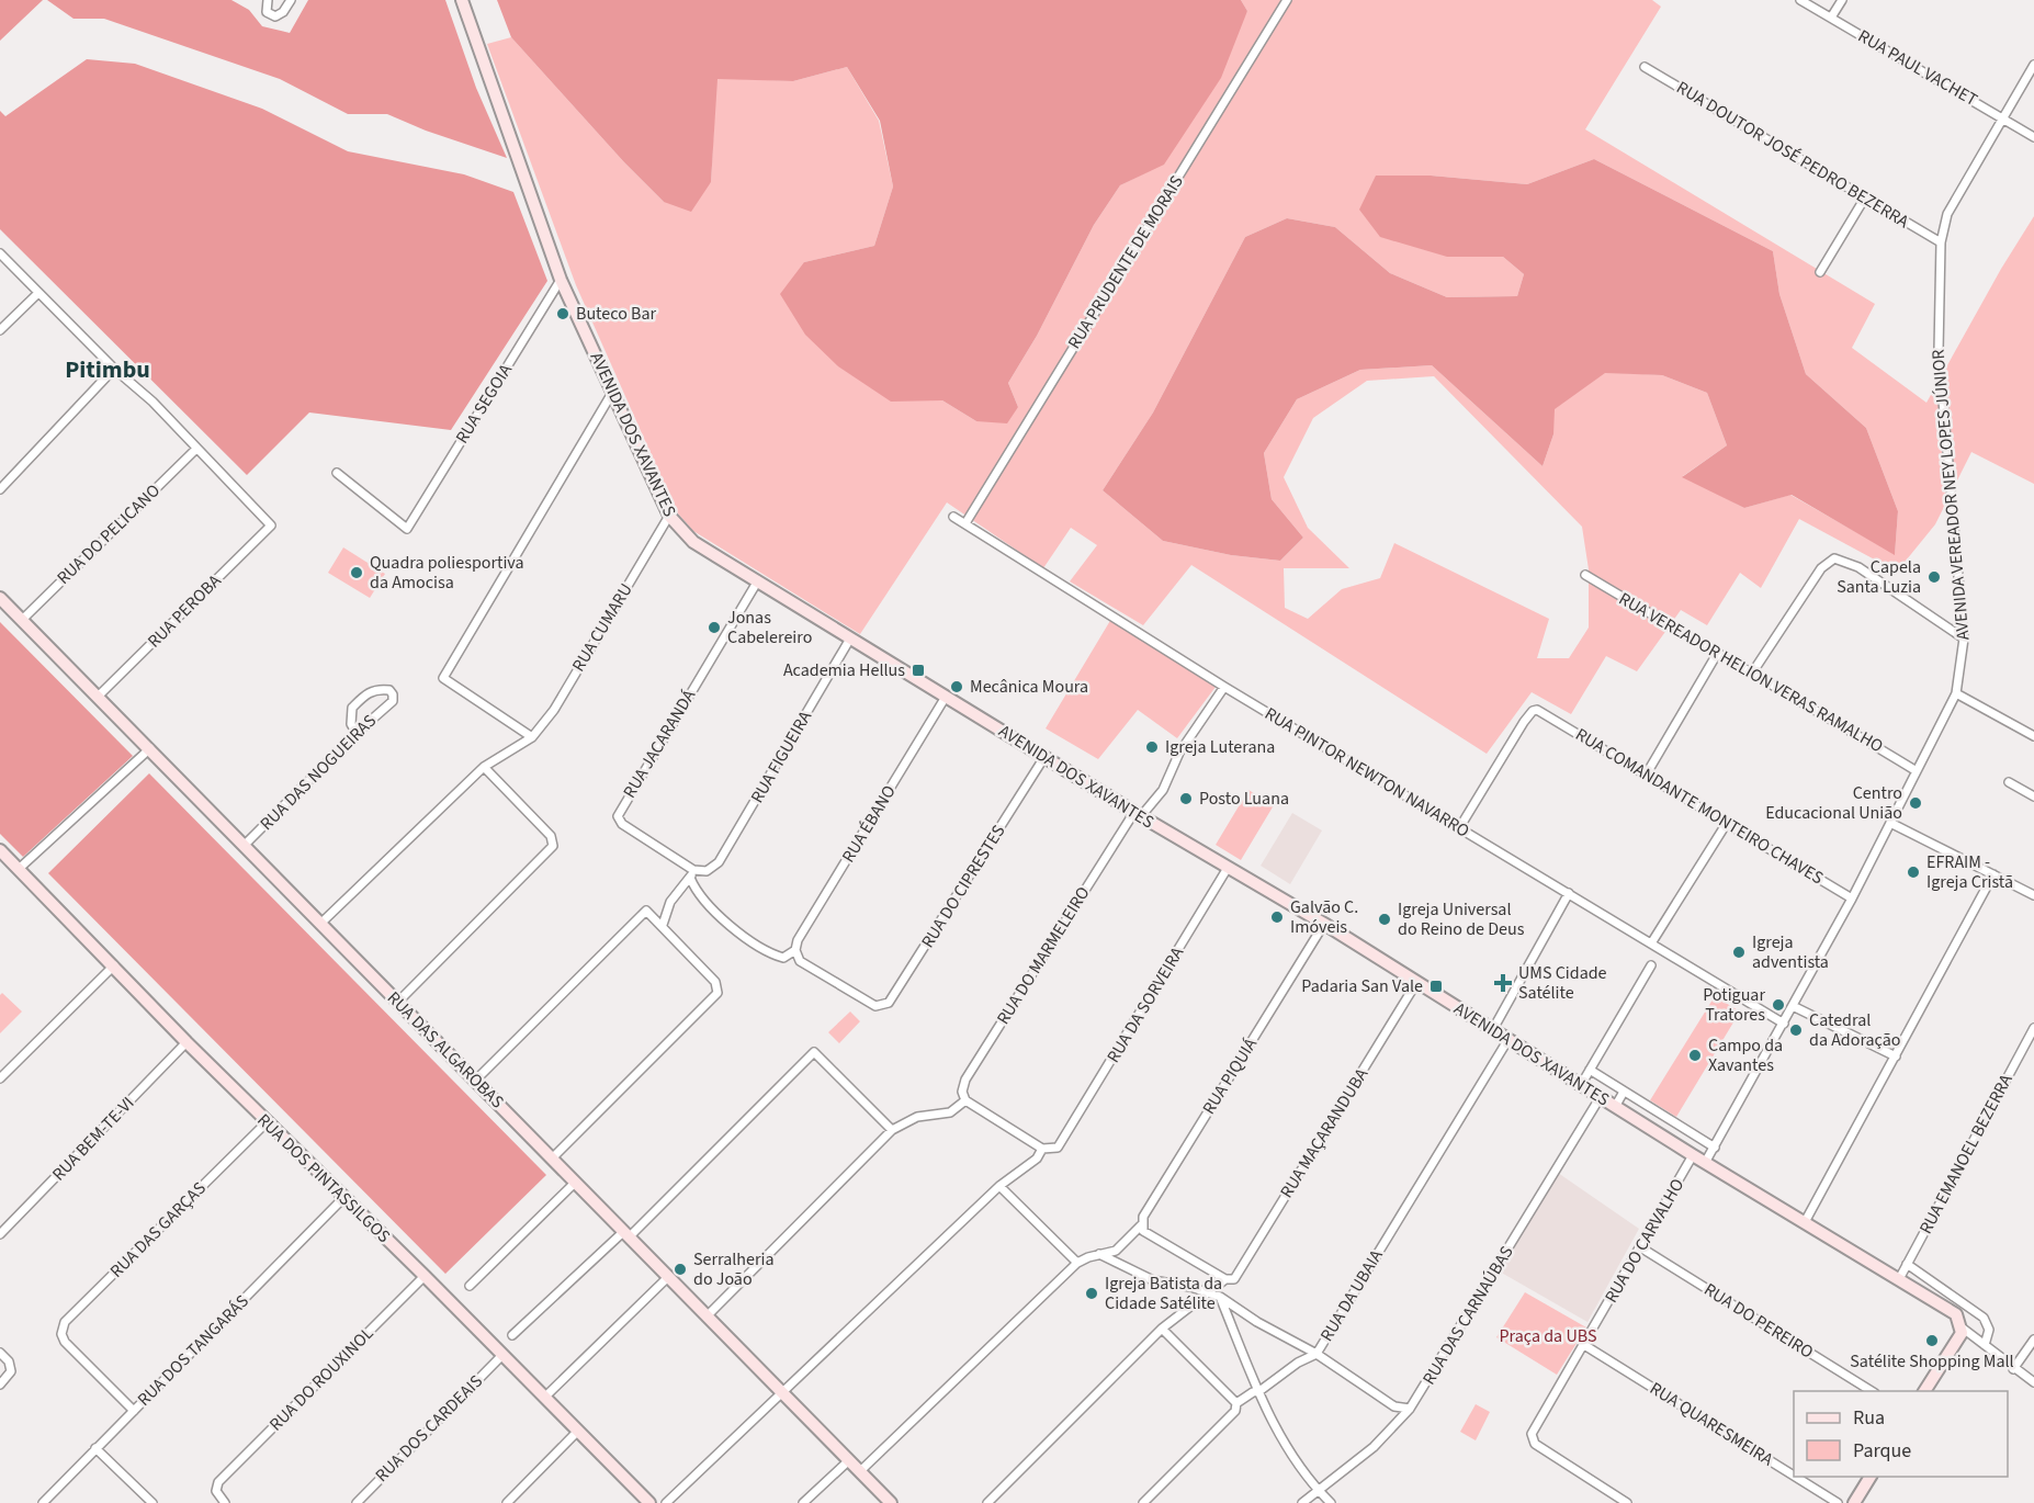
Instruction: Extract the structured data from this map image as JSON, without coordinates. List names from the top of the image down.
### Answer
{
  "streets": {
    "street": [
      "RUA PAUL VACHET",
      "RUA DOUTOR JOSÉ PEDRO BEZERRA",
      "RUA PRUDENTE DE MORAIS",
      "RUA SEGOIA",
      "AVENIDA DOS XAVANTES",
      "AVENIDA VEREADOR NEY LOPES JÚNIOR",
      "RUA DO PELICANO",
      "RUA PEROBA",
      "RUA CUMARU",
      "RUA VEREADOR HELION VERAS RAMALHO",
      "RUA JACARANDÁ",
      "RUA FIGUEIRA",
      "RUA DAS NOGUEIRAS",
      "RUA PINTOR NEWTON NAVARRO",
      "RUA COMANDANTE MONTEIRO CHAVES",
      "RUA ÉBANO",
      "RUA DO CIPRESTES",
      "RUA DO MARMELEIRO",
      "RUA DA SORVEIRA",
      "RUA DAS ALGAROBAS",
      "RUA PIQUIÁ",
      "RUA MAÇARANDUBA",
      "RUA BEM-TE-VI",
      "RUA EMANOEL BEZERRA",
      "RUA DOS PINTASSILGOS",
      "RUA DAS GARÇAS",
      "RUA DO CARVALHO",
      "RUA DA UBAIA",
      "RUA DAS CARNAÚBAS",
      "RUA DO PEREIRO",
      "RUA DOS TANGARÁS",
      "RUA DO ROUXINOL",
      "RUA QUARESMEIRA",
      "RUA DOS CARDEAIS"
    ]
  },
  "crossings": [
    ["RUA PAUL VACHET", "AVENIDA VEREADOR NEY LOPES JÚNIOR"],
    ["RUA DOUTOR JOSÉ PEDRO BEZERRA", "AVENIDA VEREADOR NEY LOPES JÚNIOR"],
    ["RUA PRUDENTE DE MORAIS", "RUA PINTOR NEWTON NAVARRO"],
    ["RUA SEGOIA", "AVENIDA DOS XAVANTES"],
    ["AVENIDA DOS XAVANTES", "AVENIDA VEREADOR NEY LOPES JÚNIOR"],
    ["AVENIDA DOS XAVANTES", "RUA CUMARU"],
    ["AVENIDA DOS XAVANTES", "RUA JACARANDÁ"],
    ["AVENIDA DOS XAVANTES", "RUA FIGUEIRA"],
    ["AVENIDA DOS XAVANTES", "RUA ÉBANO"],
    ["AVENIDA DOS XAVANTES", "RUA DO CIPRESTES"],
    ["AVENIDA DOS XAVANTES", "RUA DO MARMELEIRO"],
    ["AVENIDA DOS XAVANTES", "RUA DA SORVEIRA"],
    ["AVENIDA DOS XAVANTES", "RUA PIQUIÁ"],
    ["AVENIDA DOS XAVANTES", "RUA MAÇARANDUBA"],
    ["AVENIDA DOS XAVANTES", "RUA EMANOEL BEZERRA"],
    ["AVENIDA DOS XAVANTES", "RUA DO CARVALHO"],
    ["AVENIDA DOS XAVANTES", "RUA DA UBAIA"],
    ["AVENIDA DOS XAVANTES", "RUA DAS CARNAÚBAS"],
    ["AVENIDA VEREADOR NEY LOPES JÚNIOR", "RUA VEREADOR HELION VERAS RAMALHO"],
    ["AVENIDA VEREADOR NEY LOPES JÚNIOR", "RUA PINTOR NEWTON NAVARRO"],
    ["AVENIDA VEREADOR NEY LOPES JÚNIOR", "RUA COMANDANTE MONTEIRO CHAVES"],
    ["RUA DO PELICANO", "RUA PEROBA"],
    ["RUA DO PELICANO", "RUA DAS ALGAROBAS"],
    ["RUA PEROBA", "RUA DAS ALGAROBAS"],
    ["RUA JACARANDÁ", "RUA FIGUEIRA"],
    ["RUA DAS NOGUEIRAS", "RUA DAS ALGAROBAS"],
    ["RUA PINTOR NEWTON NAVARRO", "RUA COMANDANTE MONTEIRO CHAVES"],
    ["RUA PINTOR NEWTON NAVARRO", "RUA DO MARMELEIRO"],
    ["RUA ÉBANO", "RUA DO CIPRESTES"],
    ["RUA BEM-TE-VI", "RUA DOS PINTASSILGOS"],
    ["RUA DOS PINTASSILGOS", "RUA DAS GARÇAS"],
    ["RUA DOS PINTASSILGOS", "RUA DOS TANGARÁS"],
    ["RUA DOS PINTASSILGOS", "RUA DO ROUXINOL"],
    ["RUA DOS PINTASSILGOS", "RUA DOS CARDEAIS"],
    ["RUA DAS GARÇAS", "RUA DOS TANGARÁS"],
    ["RUA DO CARVALHO", "RUA DO PEREIRO"],
    ["RUA DO CARVALHO", "RUA QUARESMEIRA"]
  ],
  "districts": ["Pitimbu"],
  "parks": ["Praça da UBS"],
  "places": {
    "other": [
      "Buteco Bar",
      "Quadra poliesportiva da Amocisa",
      "Capela Santa Luzia",
      "Jonas Cabelereiro",
      "Mecânica Moura",
      "Igreja Luterana",
      "Posto Luana",
      "Centro Educacional União",
      "EFRAIM - Igreja Cristã",
      "Galvão C. Imóveis",
      "Igreja Universal do Reino de Deus",
      "Igreja adventista",
      "Potiguar Tratores",
      "Catedral da Adoração",
      "Campo da Xavantes",
      "Serralheria do João",
      "Igreja Batista da Cidade Satélite",
      "Satélite Shopping Mall"
    ],
    "transit": ["Academia Hellus", "Padaria San Vale"],
    "health": ["UMS Cidade Satélite"]
  },
  "legend": ["Rua", "Parque"]
}
